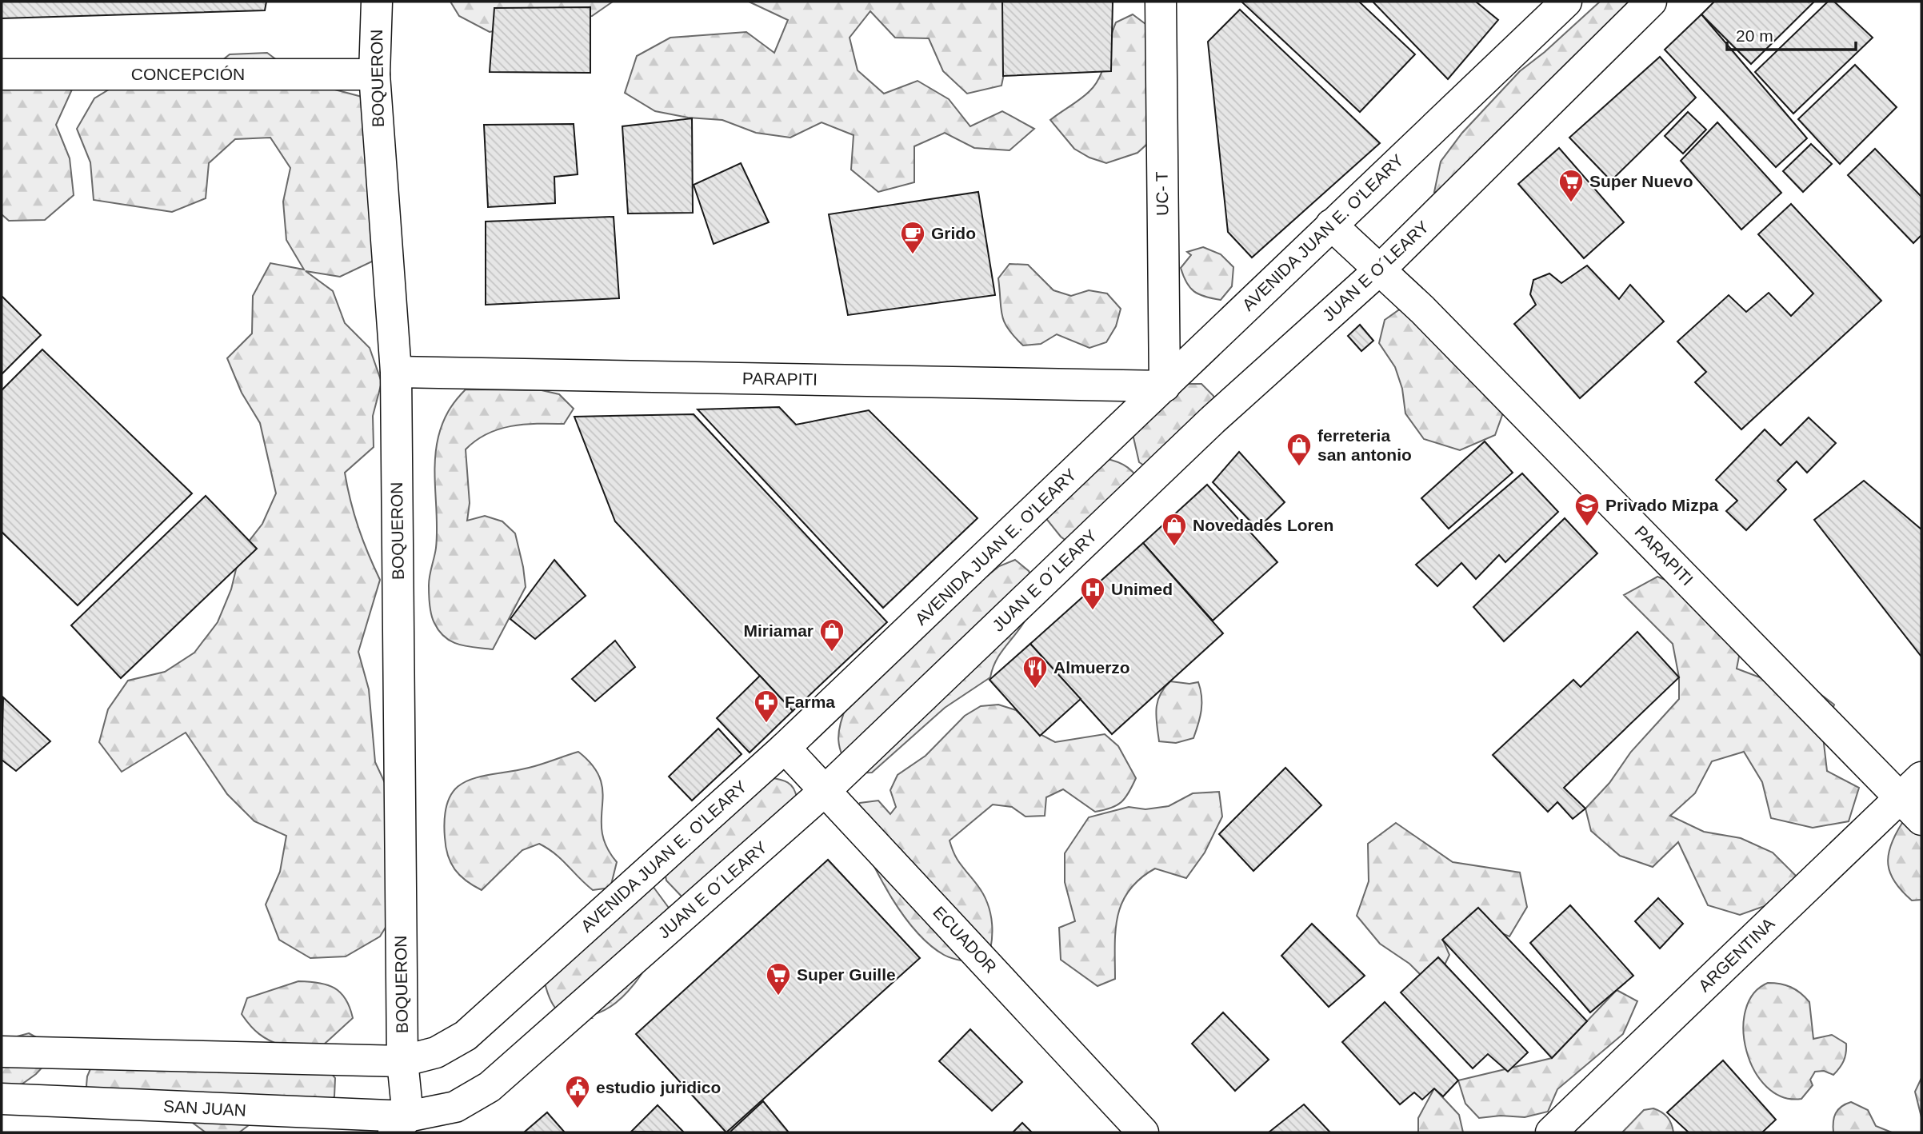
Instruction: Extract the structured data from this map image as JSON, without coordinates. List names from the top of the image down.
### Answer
{
  "streets": {
    "street": [
      "CONCEPCIÓN",
      "BOQUERON",
      "UC- T",
      "AVENIDA JUAN E. O'LEARY",
      "JUAN E O´LEARY",
      "PARAPITI",
      "ECUADOR",
      "ARGENTINA",
      "SAN JUAN"
    ]
  },
  "crossings": [
    ["CONCEPCIÓN", "BOQUERON"],
    ["BOQUERON", "AVENIDA JUAN E. O'LEARY"],
    ["BOQUERON", "JUAN E O´LEARY"],
    ["BOQUERON", "PARAPITI"],
    ["BOQUERON", "SAN JUAN"],
    ["UC- T", "AVENIDA JUAN E. O'LEARY"],
    ["UC- T", "PARAPITI"],
    ["AVENIDA JUAN E. O'LEARY", "PARAPITI"],
    ["AVENIDA JUAN E. O'LEARY", "ECUADOR"],
    ["JUAN E O´LEARY", "PARAPITI"],
    ["JUAN E O´LEARY", "ECUADOR"],
    ["JUAN E O´LEARY", "SAN JUAN"],
    ["PARAPITI", "ARGENTINA"]
  ],
  "places": {
    "supermarket": ["Super Nuevo", "Super Guille"],
    "cafe": ["Grido"],
    "shop": ["ferreteria san antonio", "Novedades Loren", "Miriamar"],
    "school or university": ["Privado Mizpa"],
    "hospital": ["Unimed"],
    "restaurant": ["Almuerzo"],
    "pharmacy": ["Farma"],
    "public building": ["estudio juridico"]
  },
  "scale_bar": "20 m"
}
